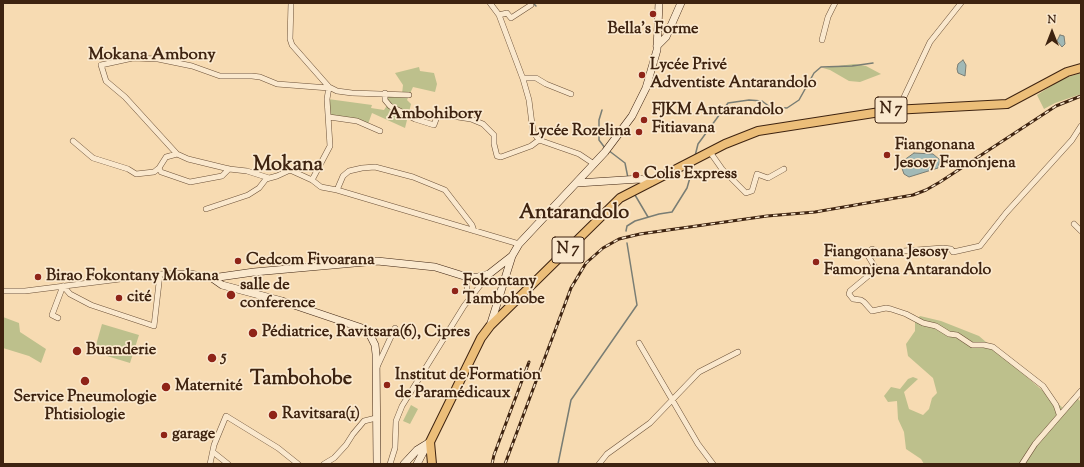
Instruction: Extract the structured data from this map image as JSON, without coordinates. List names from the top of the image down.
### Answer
{
  "streets": {
    "main road": ["N 7"]
  },
  "districts": [
    "Mokana Ambony",
    "Ambohibory",
    "Mokana",
    "Antarandolo",
    "Tambohobe"
  ],
  "places": [
    "Bella's Forme",
    "Lycée Privé Adventiste Antarandolo",
    "FJKM Antarandolo Fitiavana",
    "Lycée Rozelina",
    "Fiangonana Jesosy Famonjena",
    "Colis Express",
    "Cedcom Fivoarana",
    "Fiangonana Jesosy Famonjena Antarandolo",
    "Birao Fokontany Mokana",
    "Fokontany Tambohobe",
    "salle de conference",
    "cité",
    "Pédiatrice, Ravitsara(6), Cipres",
    "Buanderie",
    "5",
    "Service Pneumologie Phtisiologie",
    "Institut de Formation de Paramédicaux",
    "Maternité",
    "Ravitsara(1)",
    "garage"
  ],
  "north": "top"
}
